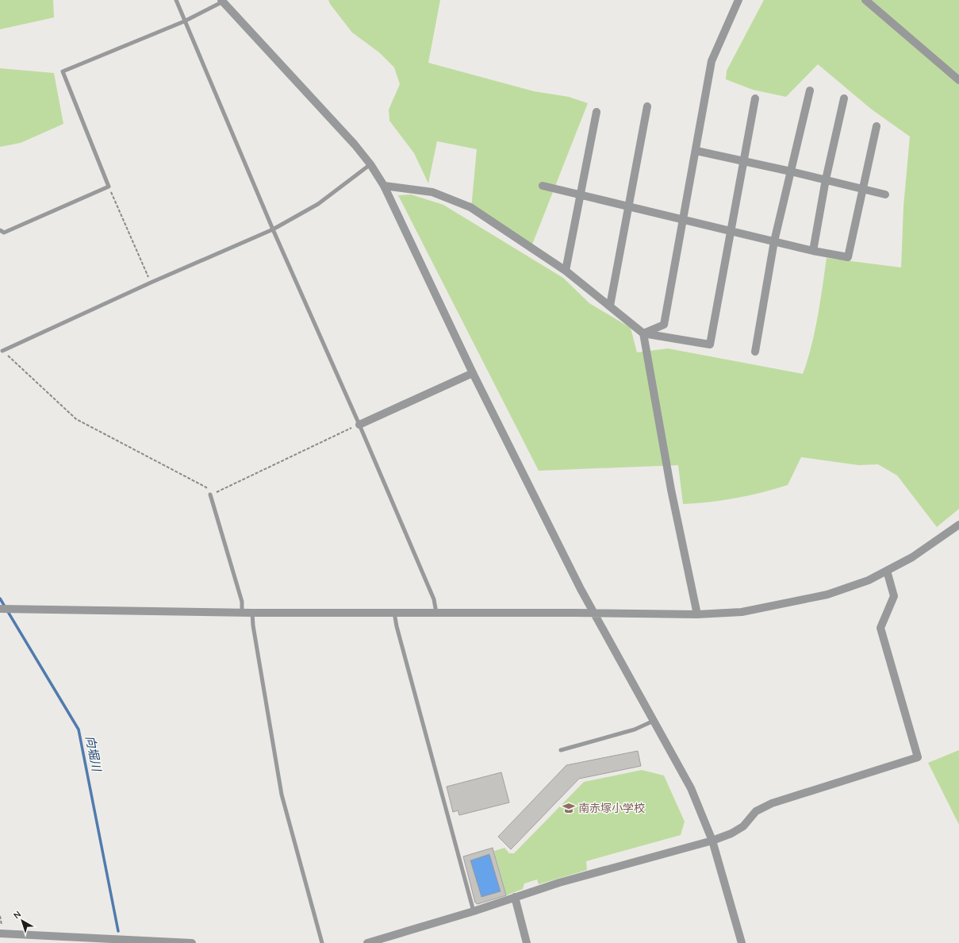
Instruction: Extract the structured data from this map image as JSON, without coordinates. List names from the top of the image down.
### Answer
{
  "water": ["向堀川"],
  "places": {
    "school or university": ["南赤塚小学校"]
  },
  "north": "top left"
}
